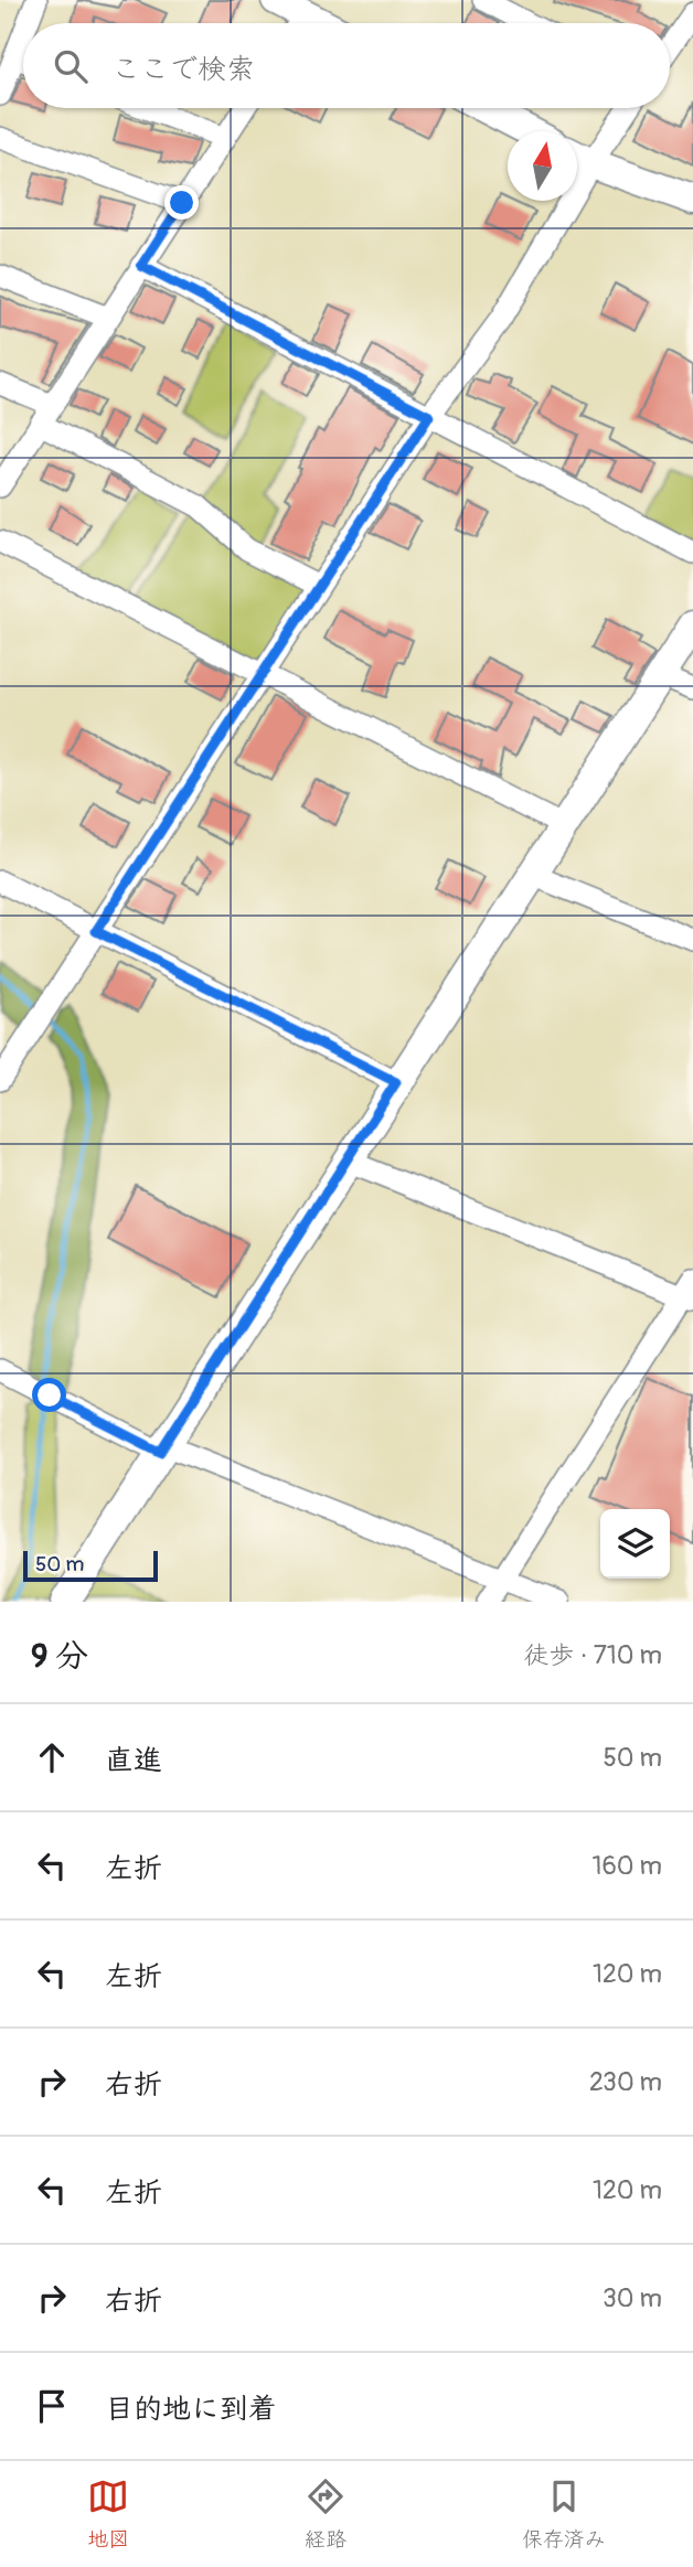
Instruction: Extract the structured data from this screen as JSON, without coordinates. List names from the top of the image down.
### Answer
{
  "scale_bar": "50 m",
  "north": "top",
  "page": {
    "search": "ここで検索",
    "scale": "50 m",
    "heading": ["9 分", "徒歩 · 710 m"],
    "list": [
      ["直進", "50 m"],
      ["左折", "160 m"],
      ["左折", "120 m"],
      ["右折", "230 m"],
      ["左折", "120 m"],
      ["右折", "30 m"],
      "目的地に到着"
    ],
    "nav": ["地図", "経路", "保存済み"]
  }
}
